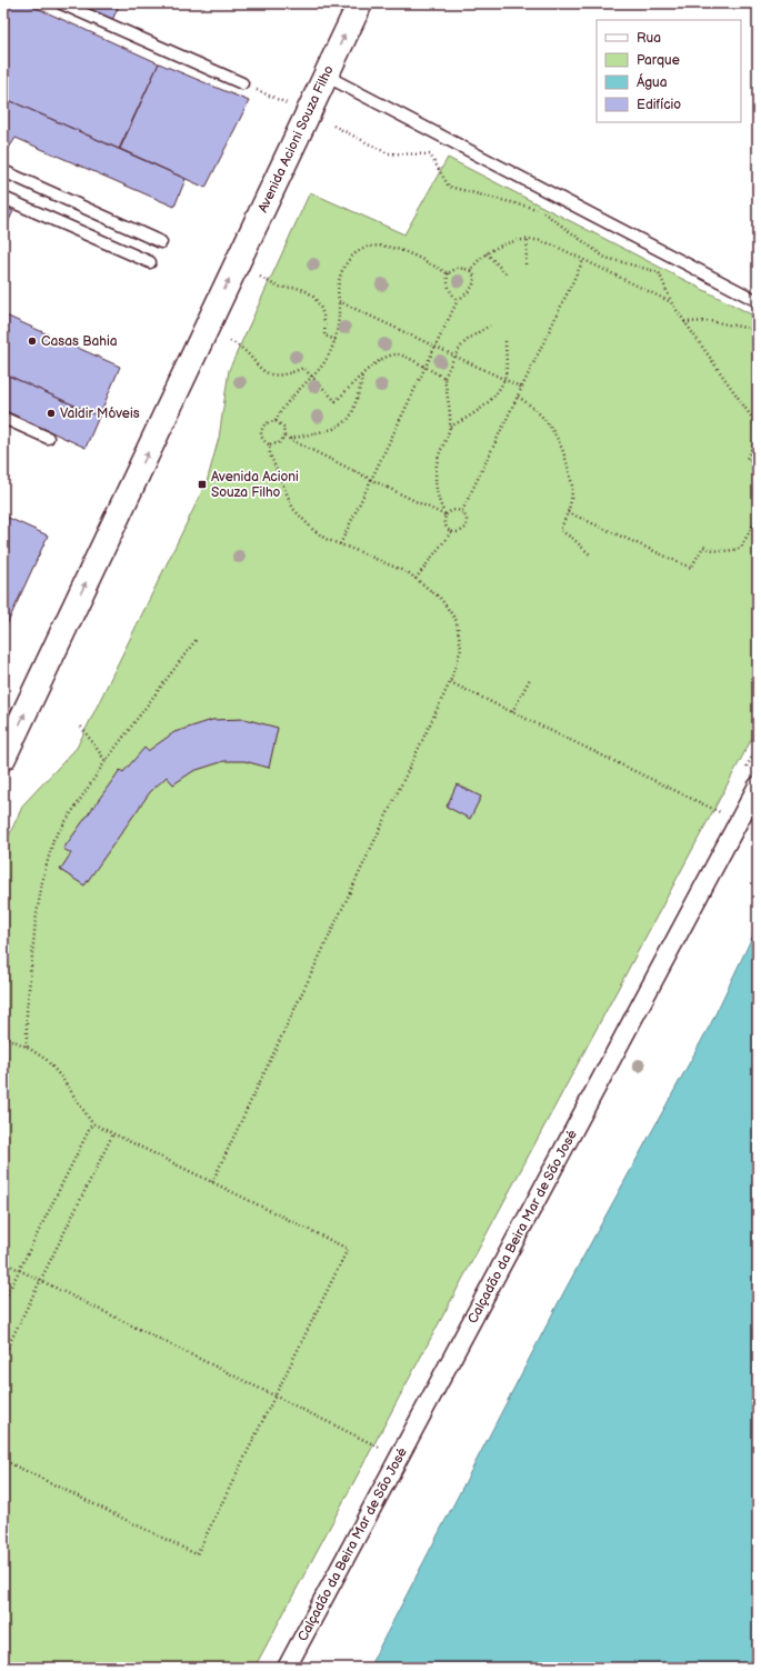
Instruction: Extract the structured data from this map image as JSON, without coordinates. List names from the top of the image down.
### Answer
{
  "streets": {
    "main road": ["Avenida Acioni Souza Filho"],
    "street": ["Calçadão da Beira Mar de São José"]
  },
  "one_way": ["Avenida Acioni Souza Filho"],
  "places": {
    "other": ["Casas Bahia", "Valdir Móveis"],
    "transit": ["Avenida Acioni Souza Filho"]
  },
  "legend": [
    "Rua",
    "Parque",
    "Água",
    "Edifício"
  ]
}
